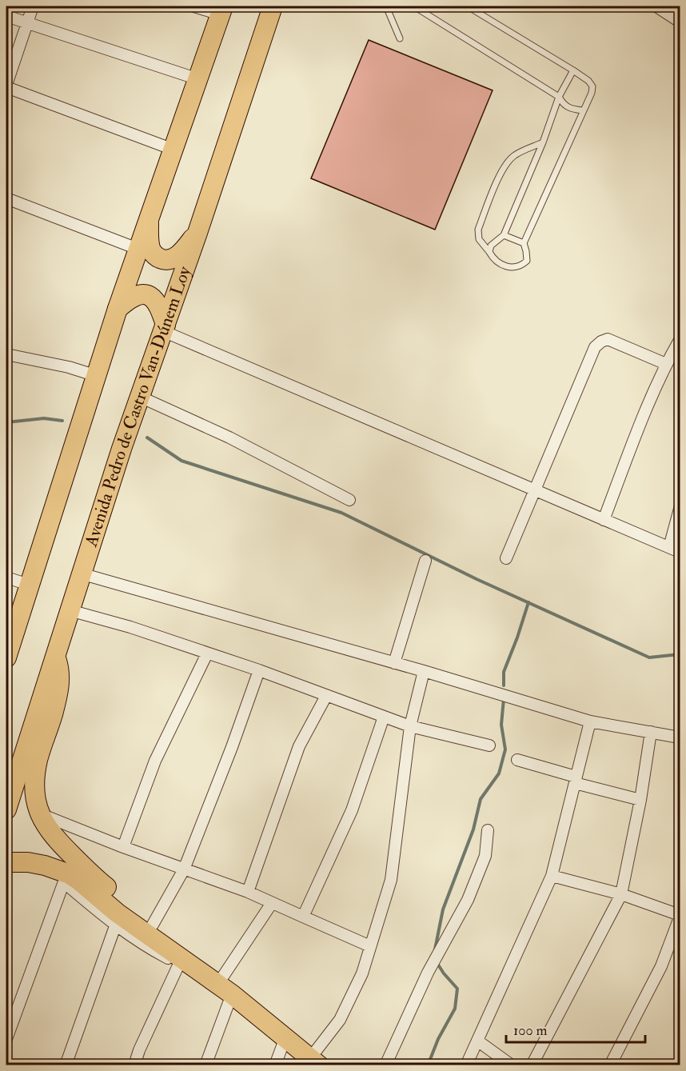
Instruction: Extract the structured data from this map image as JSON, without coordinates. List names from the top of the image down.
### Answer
{
  "streets": {
    "highway": ["Avenida Pedro de Castro Van-Dúnem Loy"]
  },
  "scale_bar": "100 m"
}
